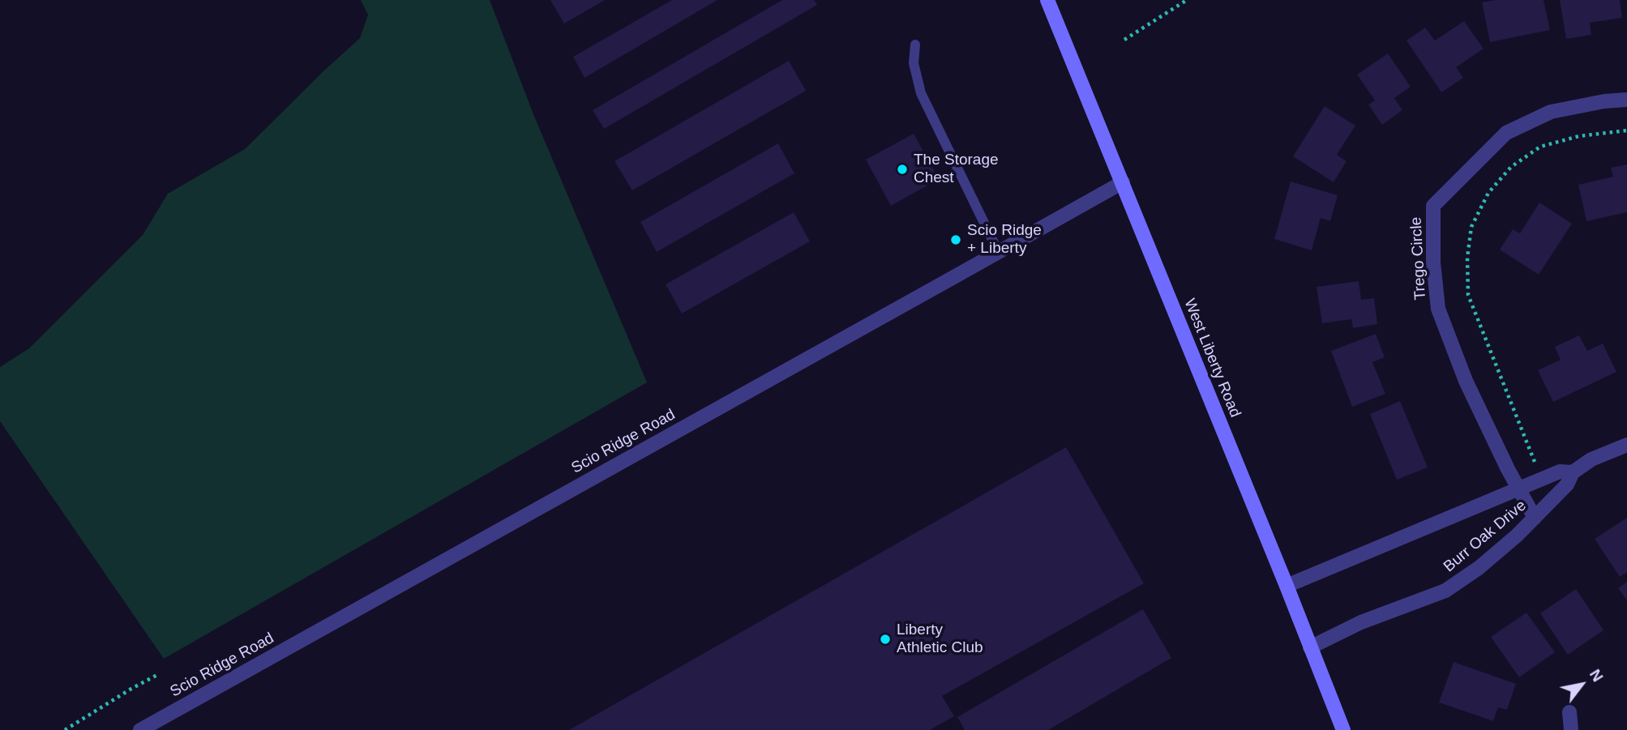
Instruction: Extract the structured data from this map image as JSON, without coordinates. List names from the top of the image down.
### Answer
{
  "streets": {
    "main road": ["West Liberty Road"],
    "street": ["Trego Circle", "Scio Ridge Road", "Burr Oak Drive"]
  },
  "crossings": [
    ["Trego Circle", "Burr Oak Drive"],
    ["West Liberty Road", "Scio Ridge Road"],
    ["West Liberty Road", "Burr Oak Drive"]
  ],
  "places": ["The Storage Chest", "Scio Ridge + Liberty", "Liberty Athletic Club"],
  "north": "top right"
}
